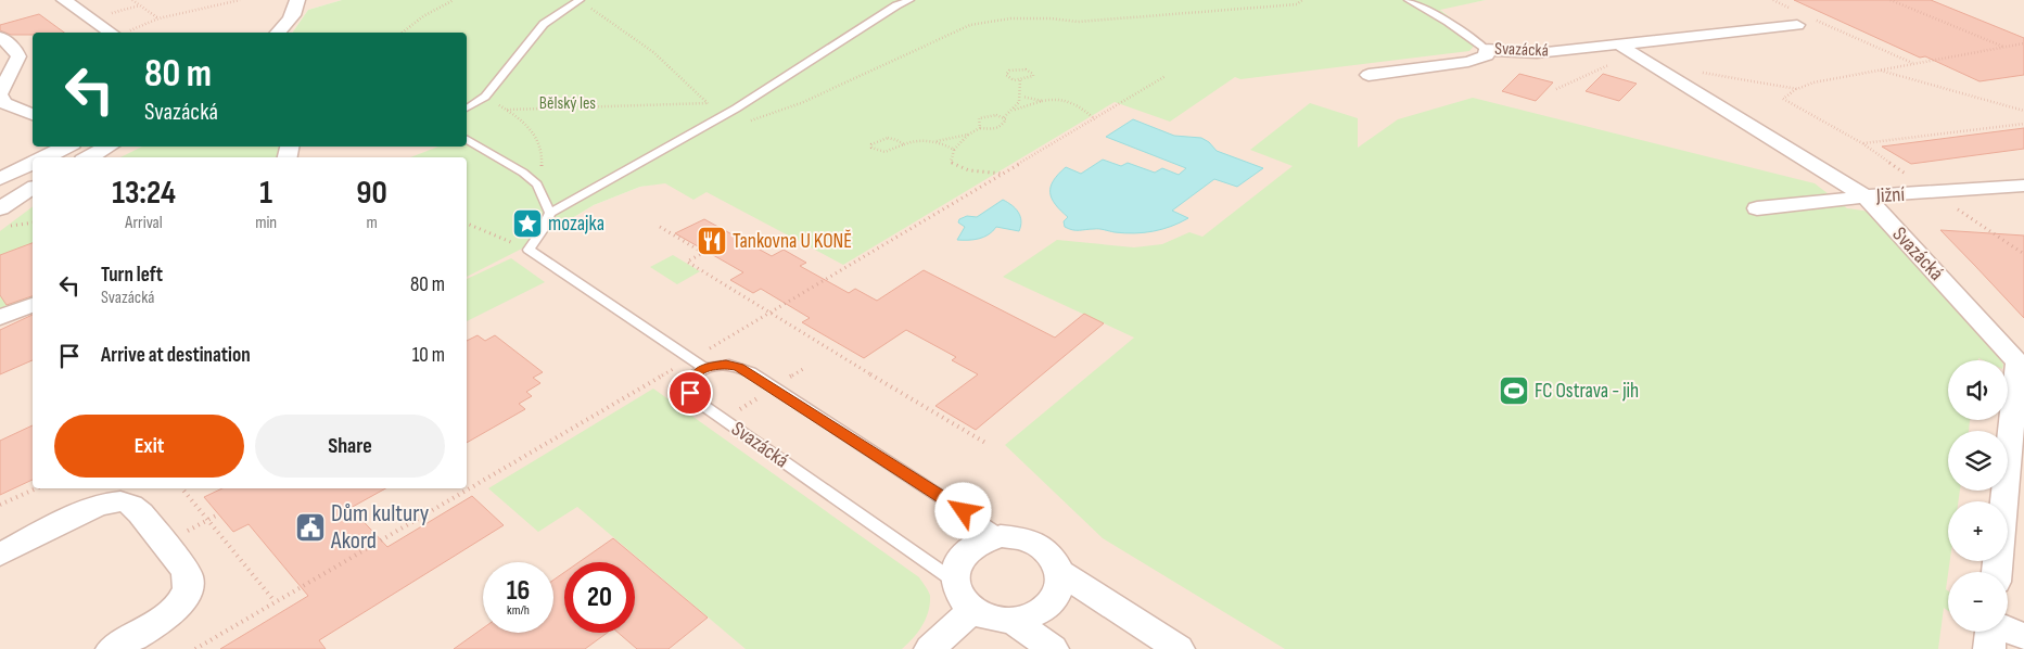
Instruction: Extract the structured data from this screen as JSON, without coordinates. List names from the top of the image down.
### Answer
{
  "streets": {
    "street": ["Svazácká", "Jižní"]
  },
  "crossings": [
    ["Svazácká", "Jižní"]
  ],
  "parks": ["Bělský les"],
  "places": {
    "place": ["mozajka"],
    "restaurant": ["Tankovna U KONĚ"],
    "sports": ["FC Ostrava - jih"],
    "public building": ["Dům kultury Akord"]
  },
  "page": {
    "turn": ["80 m", "Svazácká"],
    "eta": [
      "13:24",
      "Arrival",
      "1",
      "min",
      "90",
      "m"
    ],
    "list": [
      {
        "name": "Turn left",
        "note": "Svazácká",
        "value": "80 m"
      },
      {
        "name": "Arrive at destination",
        "value": "10 m"
      }
    ],
    "map_buttons": ["+", "−"],
    "buttons": ["Exit", "Share"],
    "speed": "16 km/h",
    "limit": "20"
  }
}
